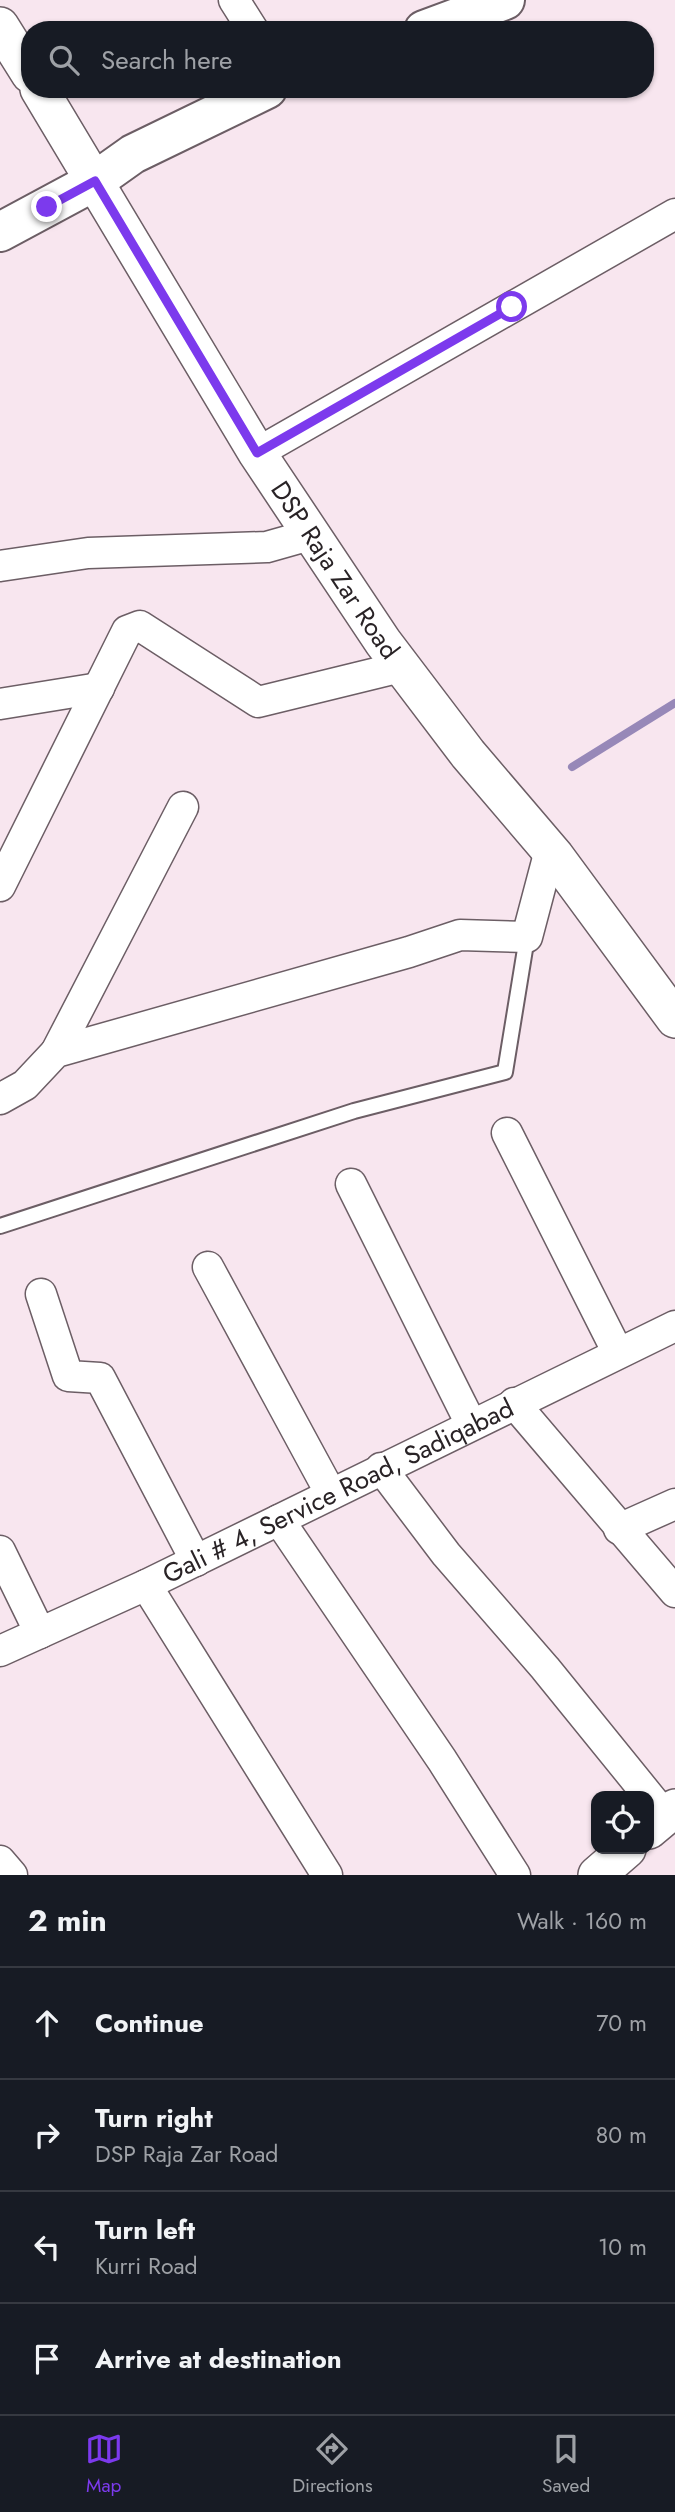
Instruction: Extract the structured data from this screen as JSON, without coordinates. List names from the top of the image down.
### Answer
{
  "streets": {
    "street": ["DSP Raja Zar Road", "Gali # 4, Service Road, Sadiqabad"]
  },
  "page": {
    "search": "Search here",
    "heading": ["2 min", "Walk · 160 m"],
    "list": [
      ["Continue", "70 m"],
      ["Turn right", "DSP Raja Zar Road", "80 m"],
      ["Turn left", "Kurri Road", "10 m"],
      "Arrive at destination"
    ],
    "nav": ["Map", "Directions", "Saved"]
  }
}
